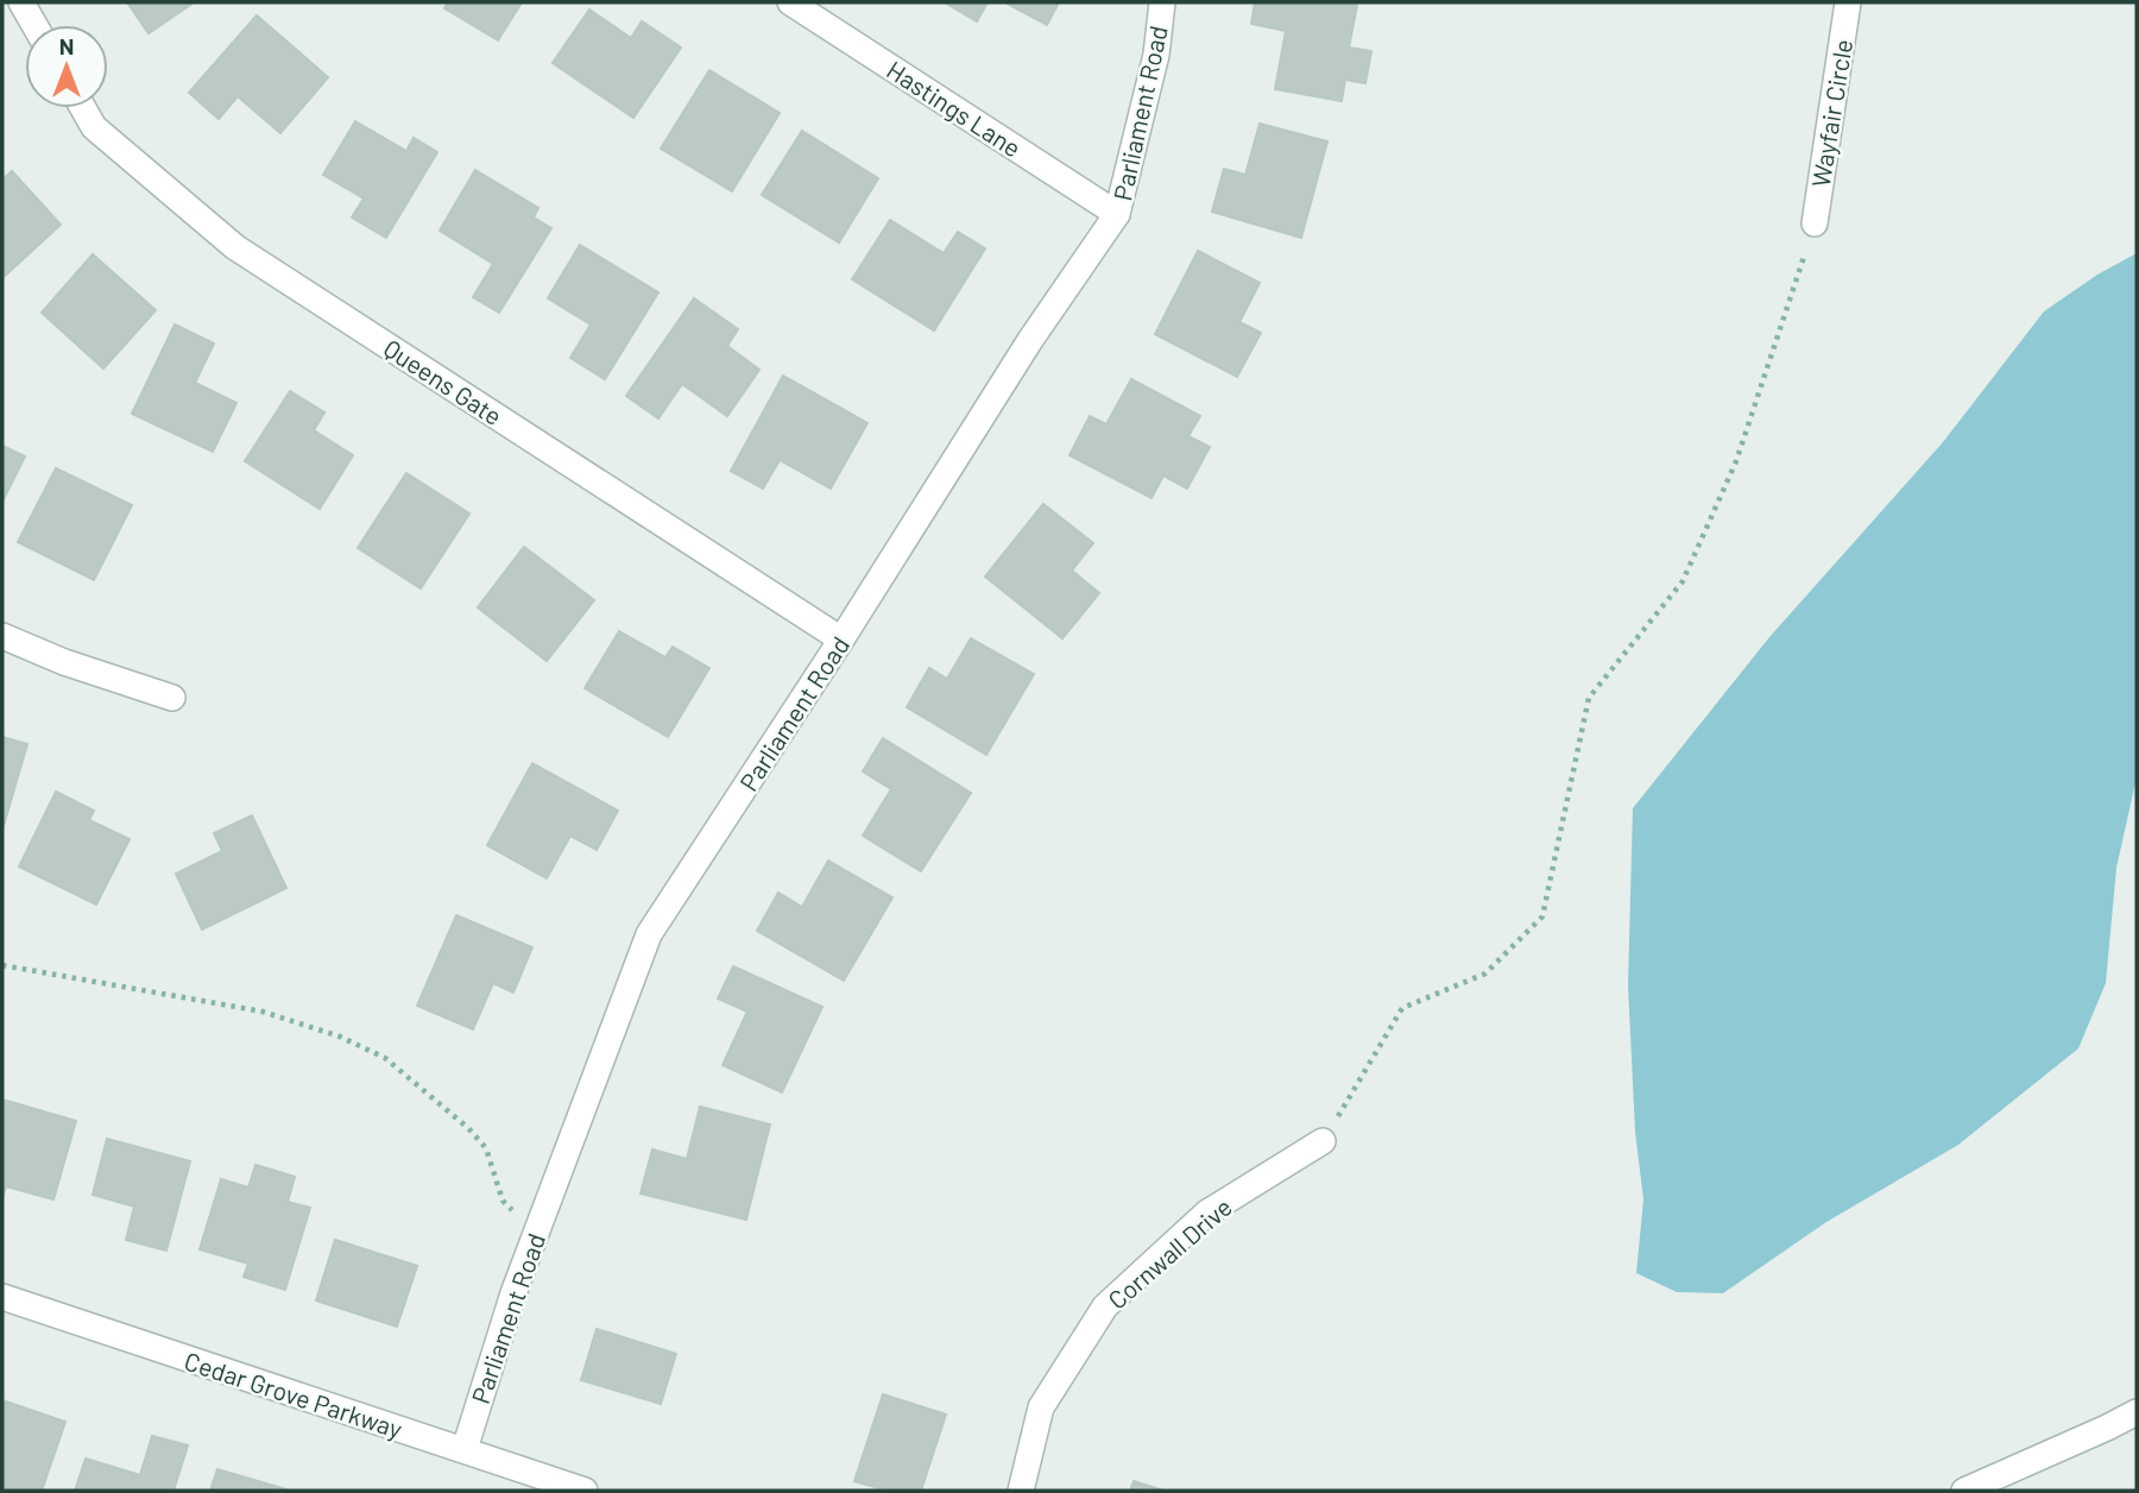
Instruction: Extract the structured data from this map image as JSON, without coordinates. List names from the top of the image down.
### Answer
{
  "streets": {
    "street": [
      "Hastings Lane",
      "Parliament Road",
      "Wayfair Circle",
      "Queens Gate",
      "Cornwall Drive",
      "Cedar Grove Parkway"
    ]
  },
  "crossings": [
    ["Hastings Lane", "Parliament Road"],
    ["Parliament Road", "Queens Gate"],
    ["Parliament Road", "Cedar Grove Parkway"]
  ],
  "north": "top"
}
